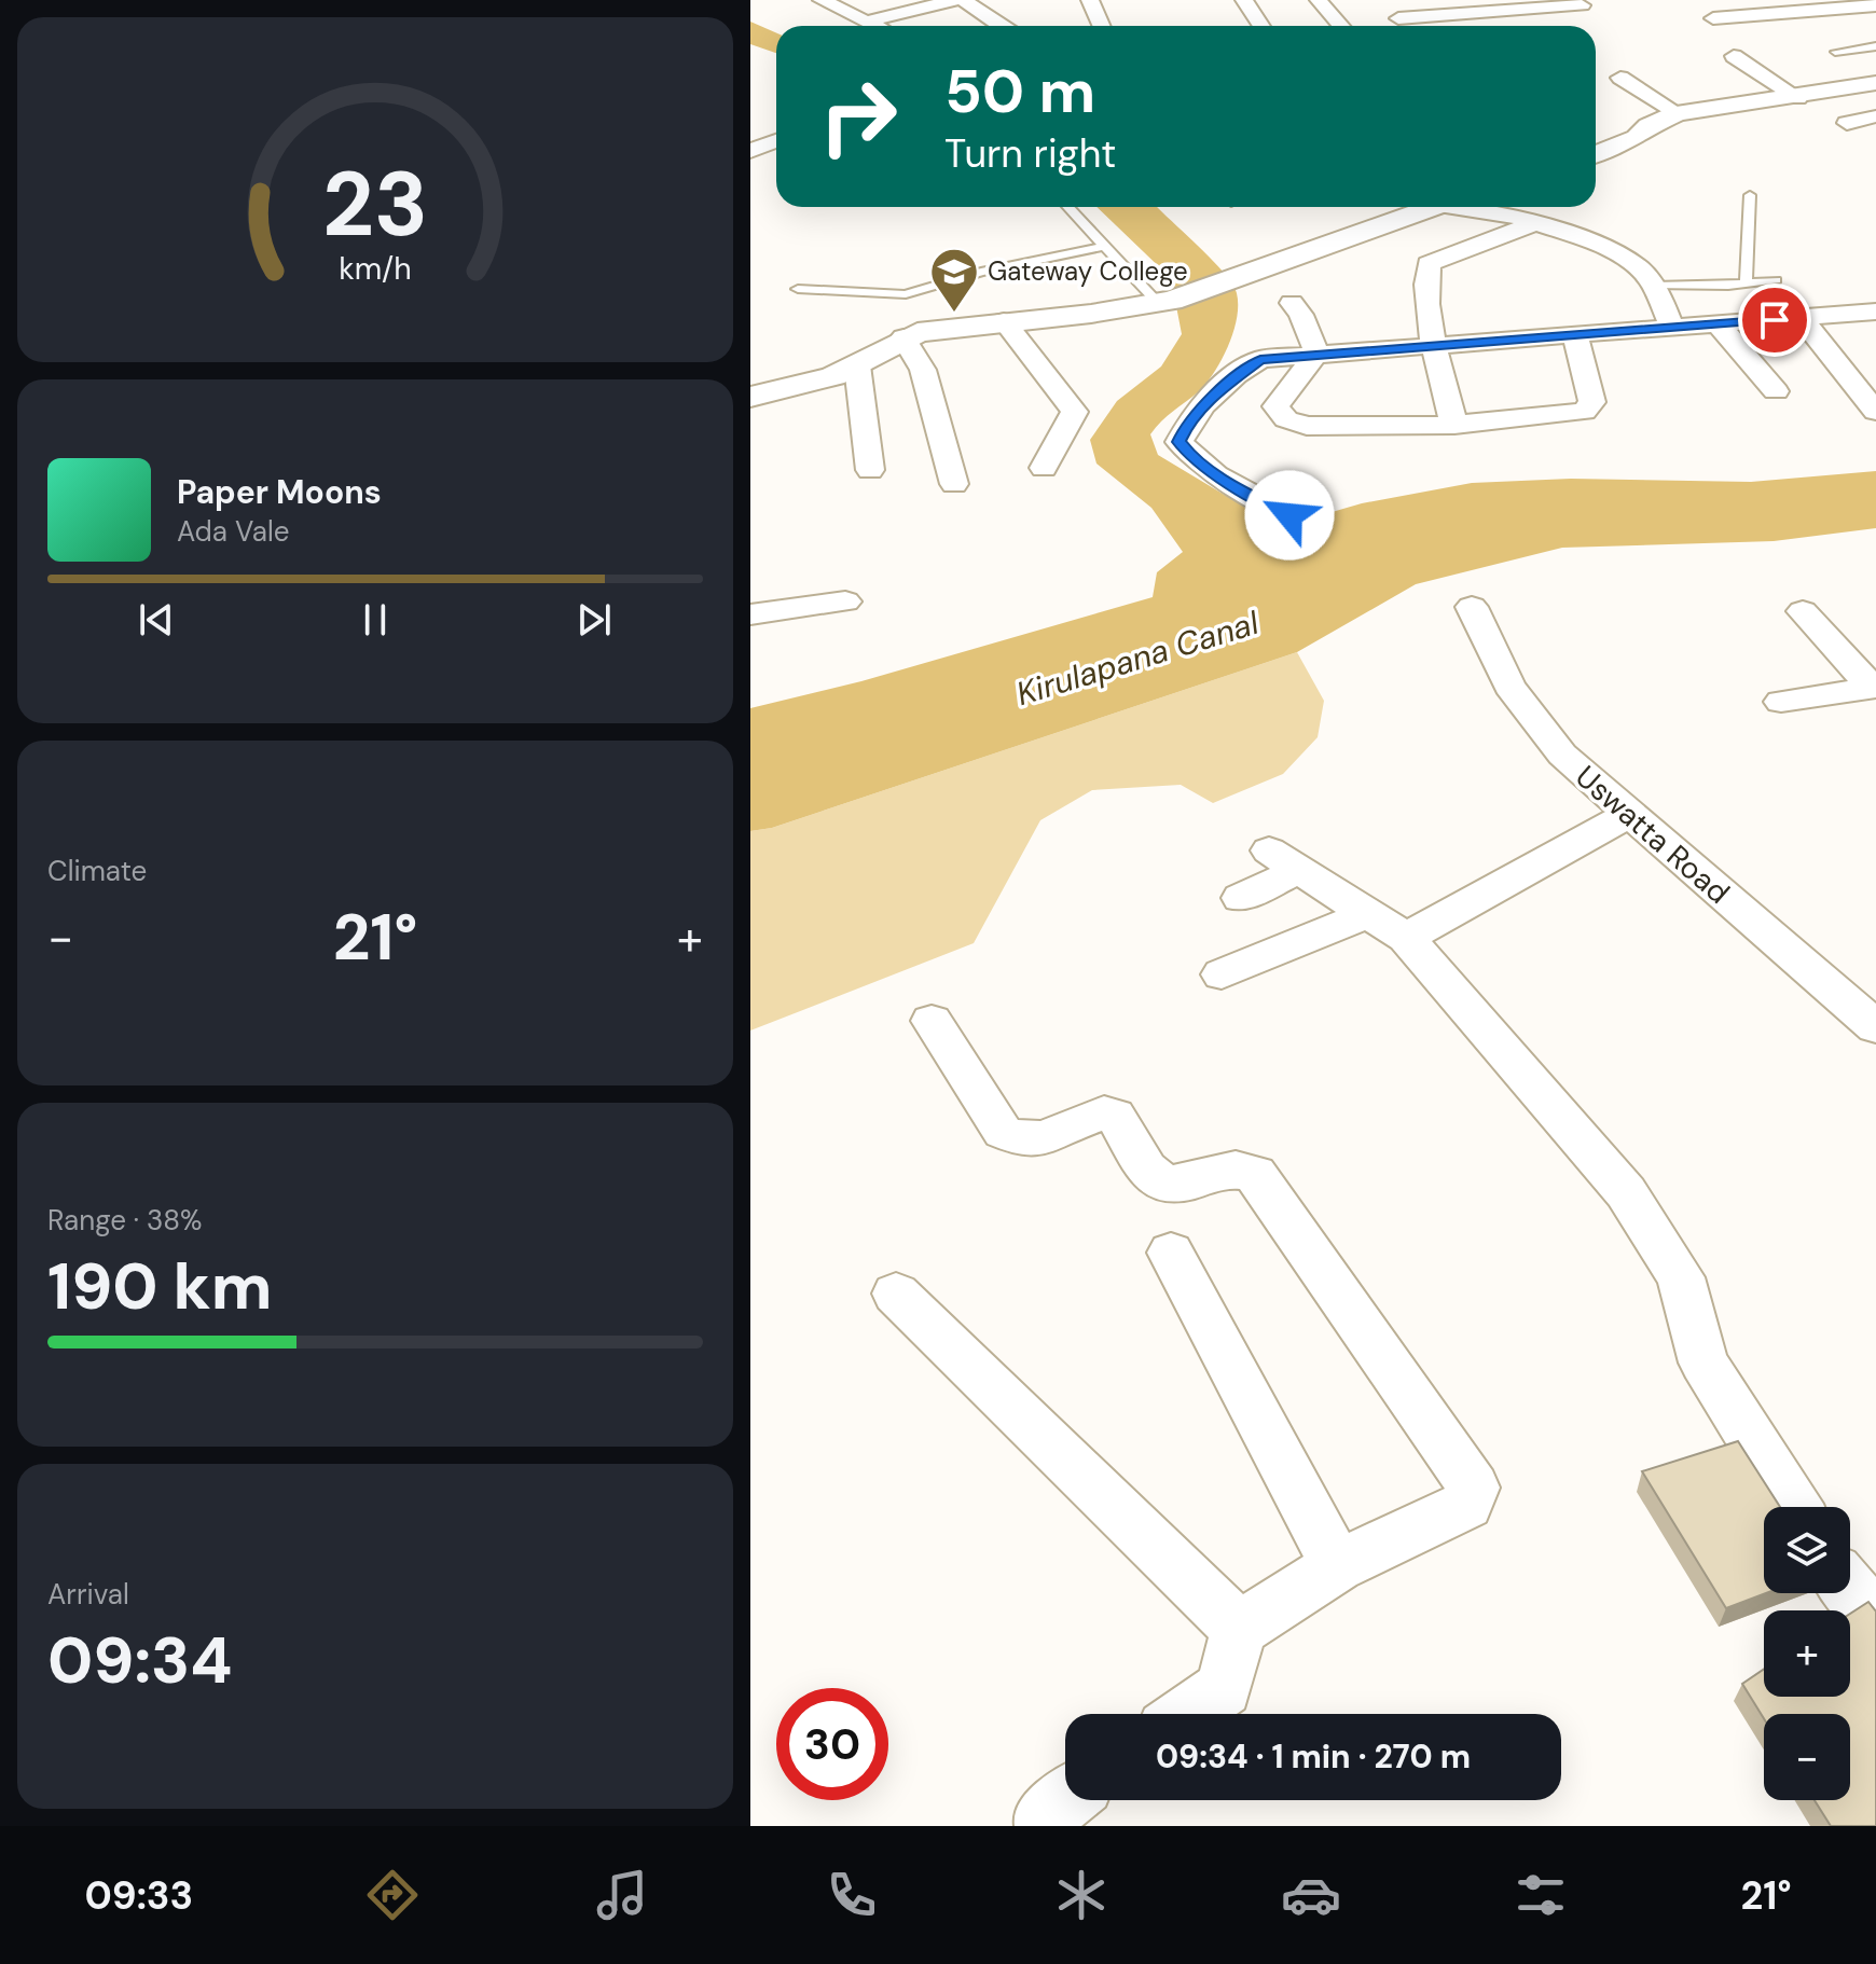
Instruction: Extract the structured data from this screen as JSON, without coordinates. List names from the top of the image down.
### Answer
{
  "streets": {
    "street": ["Uswatta Road"]
  },
  "water": ["Kirulapana Canal"],
  "places": {
    "school or university": ["Gateway College"]
  },
  "page": {
    "turn": ["50 m", "Turn right"],
    "song": ["Paper Moons", "Ada Vale"],
    "tile": [
      "Climate",
      ["Range · 38%", "190 km"],
      ["Arrival", "09:34"]
    ],
    "heat": ["−", "21°", "+"],
    "map_buttons": ["+", "−"],
    "limit": "30",
    "trip": "09:34 · 1 min · 270 m",
    "tabs": ["09:33", "21°"],
    "gauge": ["23", "km/h"]
  }
}
